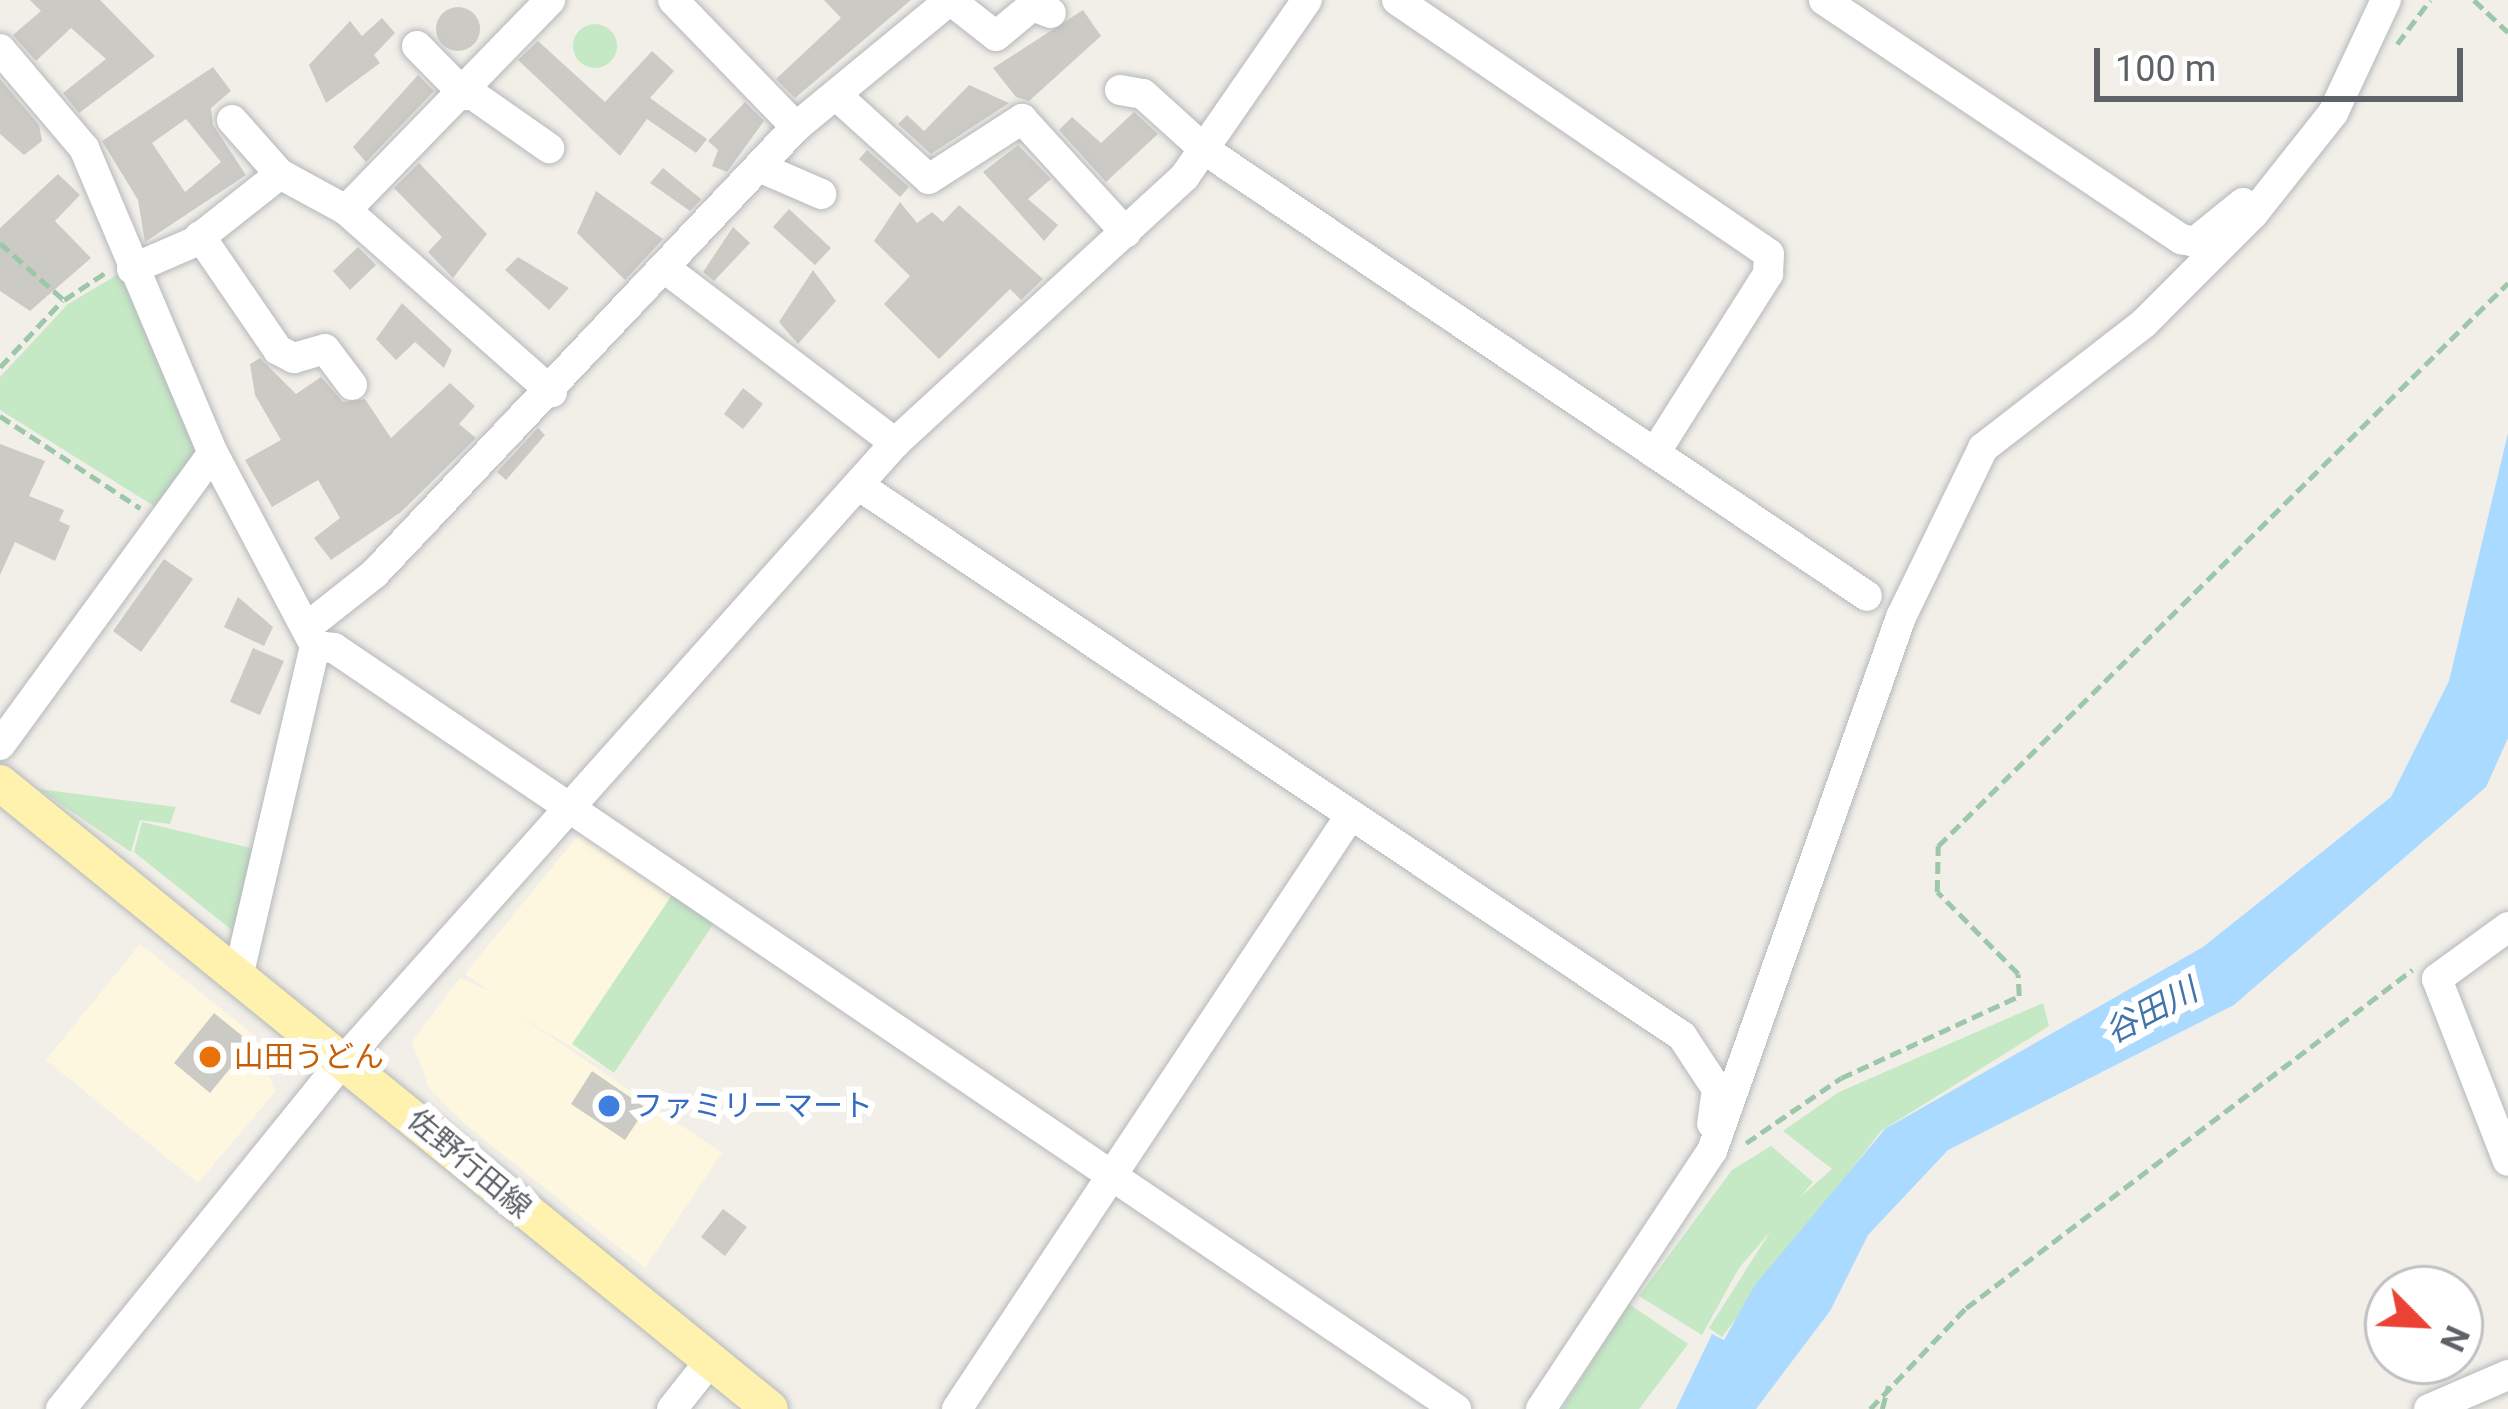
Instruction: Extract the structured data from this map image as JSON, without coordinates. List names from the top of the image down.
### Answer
{
  "streets": {
    "main road": ["佐野行田線"]
  },
  "water": ["谷田川"],
  "places": ["山田うどん", "ファミリーマート"],
  "scale_bar": "100 m",
  "north": "bottom right"
}
